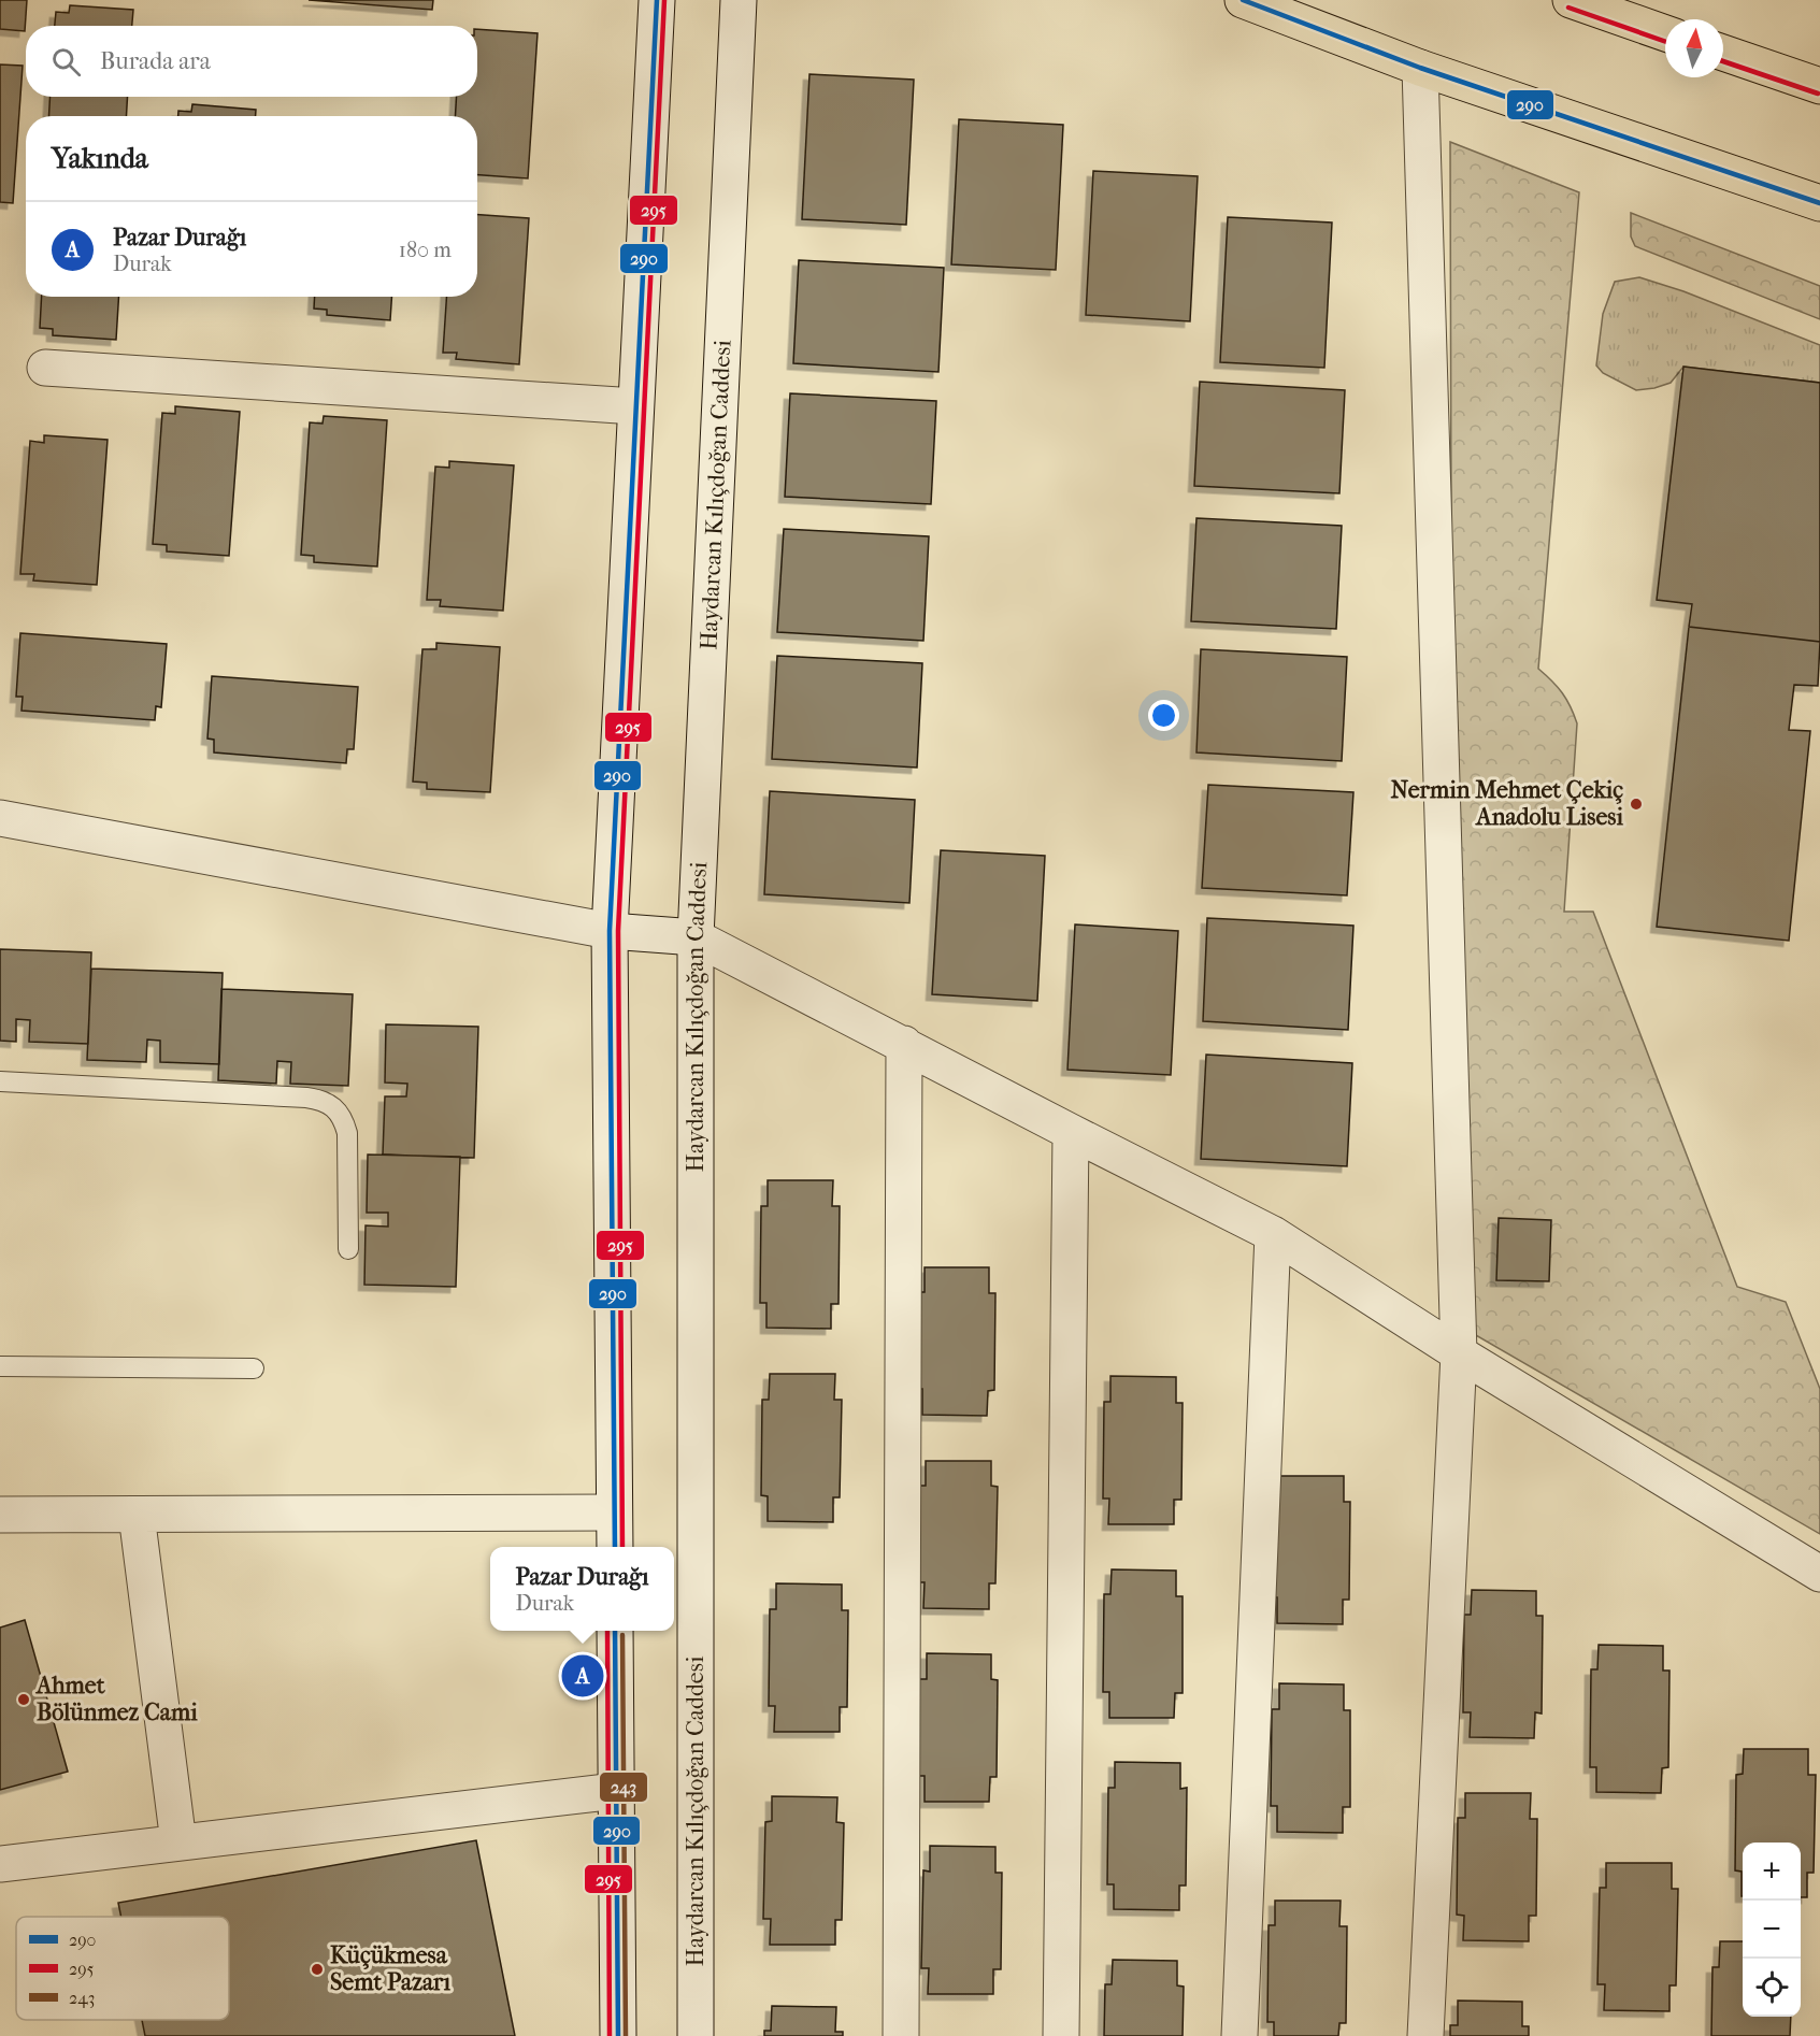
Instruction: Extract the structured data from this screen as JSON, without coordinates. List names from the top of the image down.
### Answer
{
  "streets": {
    "street": ["Haydarcan Kılıçdoğan Caddesi"]
  },
  "places": ["Nermin Mehmet Çekiç Anadolu Lisesi", "Ahmet Bölünmez Cami", "Küçükmesa Semt Pazarı"],
  "lines": ["transit line 290", "transit line 295", "transit line 243"],
  "legend": ["290", "295", "243"],
  "north": "top",
  "page": {
    "search": "Burada ara",
    "heading": "Yakında",
    "list": [
      {
        "mark": "A",
        "name": "Pazar Durağı",
        "note": "Durak",
        "value": "180 m"
      }
    ],
    "popup": ["Pazar Durağı", "Durak"],
    "pins": "A",
    "map_buttons": ["+", "−"]
  }
}
